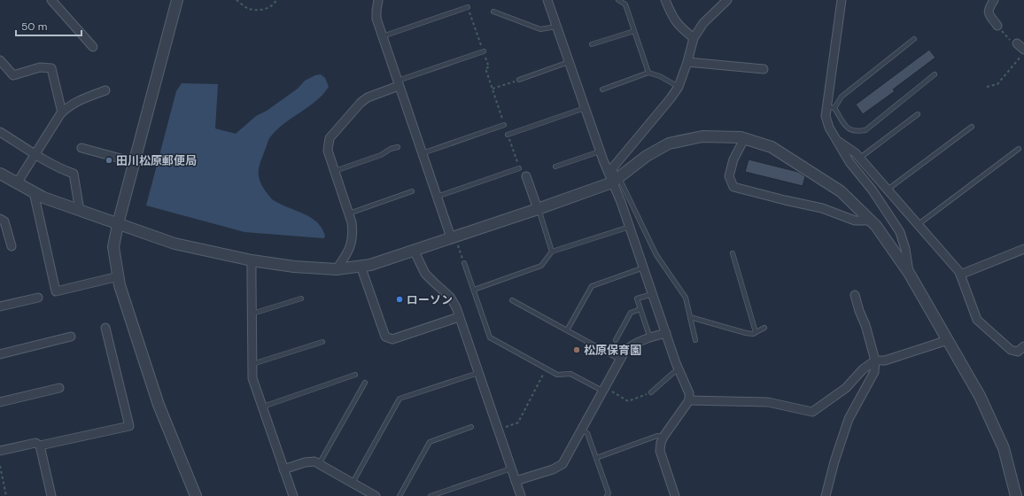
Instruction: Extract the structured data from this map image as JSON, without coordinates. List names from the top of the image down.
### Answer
{
  "places": ["田川松原郵便局", "ローソン", "松原保育園"],
  "scale_bar": "50 m"
}
